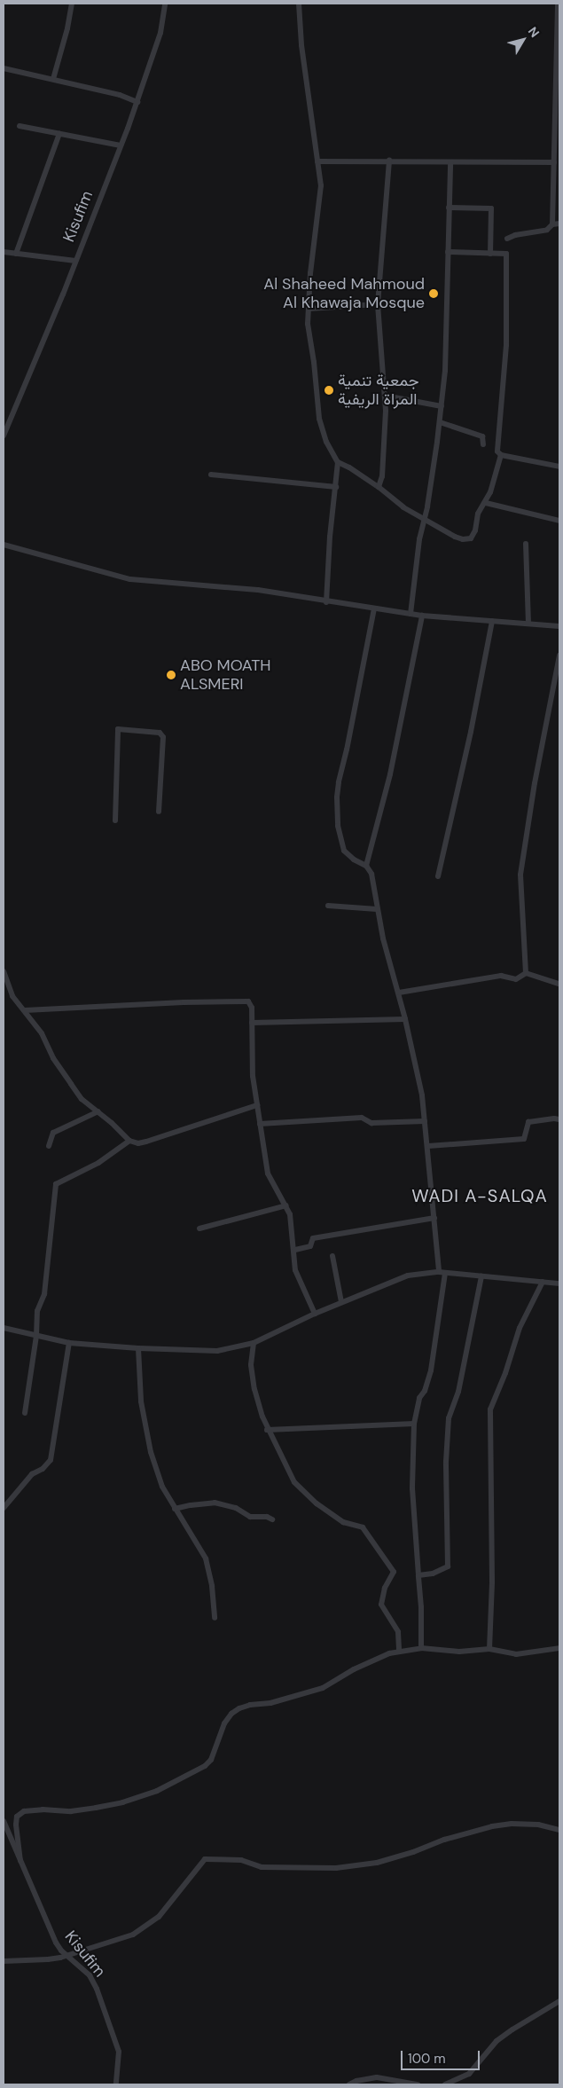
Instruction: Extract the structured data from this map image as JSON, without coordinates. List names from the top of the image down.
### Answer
{
  "streets": {
    "street": ["Kisufim"]
  },
  "districts": ["WADI A-SALQA"],
  "places": ["Al Shaheed Mahmoud Al Khawaja Mosque", "جمعية تنمية المراة الريفية", "ABO MOATH ALSMERI"],
  "scale_bar": "100 m",
  "north": "top right"
}
